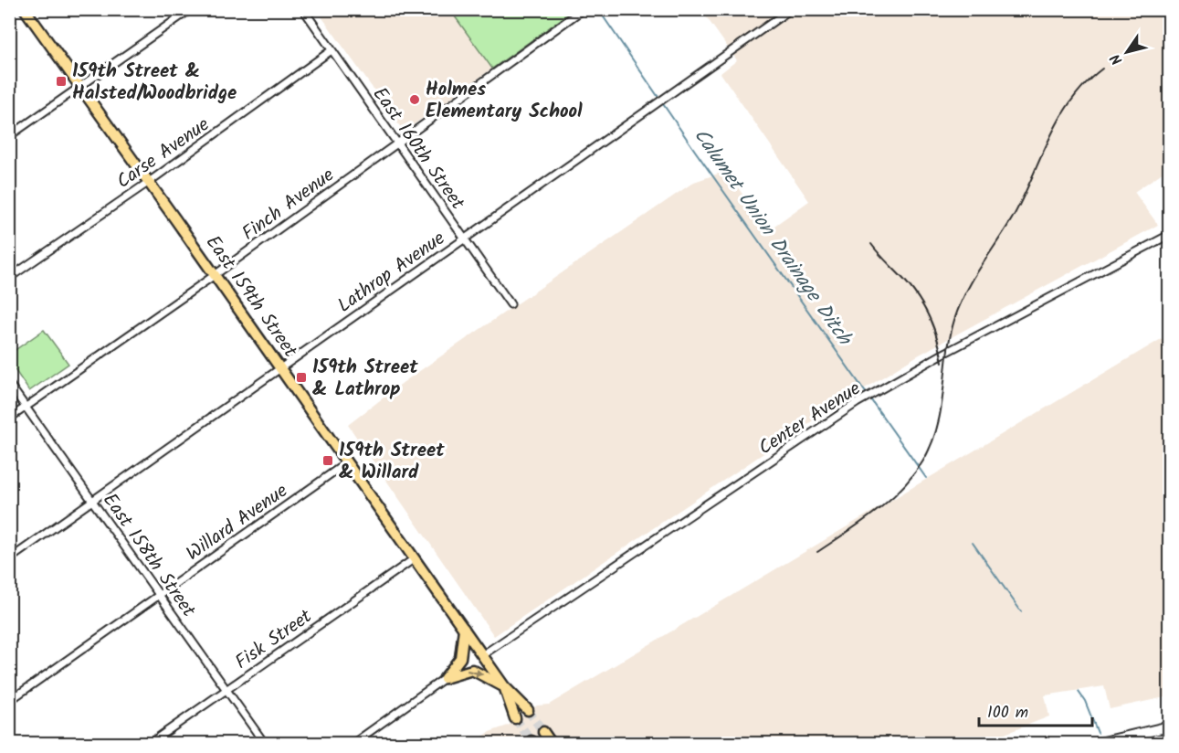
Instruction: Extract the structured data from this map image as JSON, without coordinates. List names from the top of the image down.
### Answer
{
  "streets": {
    "main road": ["East 159th Street"],
    "street": [
      "East 160th Street",
      "Carse Avenue",
      "Finch Avenue",
      "Lathrop Avenue",
      "Center Avenue",
      "Willard Avenue",
      "East 158th Street",
      "Fisk Street"
    ]
  },
  "crossings": [
    ["East 160th Street", "Carse Avenue"],
    ["East 160th Street", "Finch Avenue"],
    ["East 160th Street", "Lathrop Avenue"],
    ["Carse Avenue", "East 159th Street"],
    ["Finch Avenue", "East 159th Street"],
    ["Finch Avenue", "East 158th Street"],
    ["Lathrop Avenue", "East 159th Street"],
    ["Lathrop Avenue", "East 158th Street"],
    ["East 159th Street", "Center Avenue"],
    ["East 159th Street", "Willard Avenue"],
    ["East 159th Street", "Fisk Street"],
    ["Willard Avenue", "East 158th Street"],
    ["East 158th Street", "Fisk Street"]
  ],
  "water": ["Calumet Union Drainage Ditch"],
  "places": {
    "transit": ["159th Street & Halsted/Woodbridge", "159th Street & Lathrop", "159th Street & Willard"],
    "other": ["Holmes Elementary School"]
  },
  "scale_bar": "100 m",
  "north": "bottom left"
}
